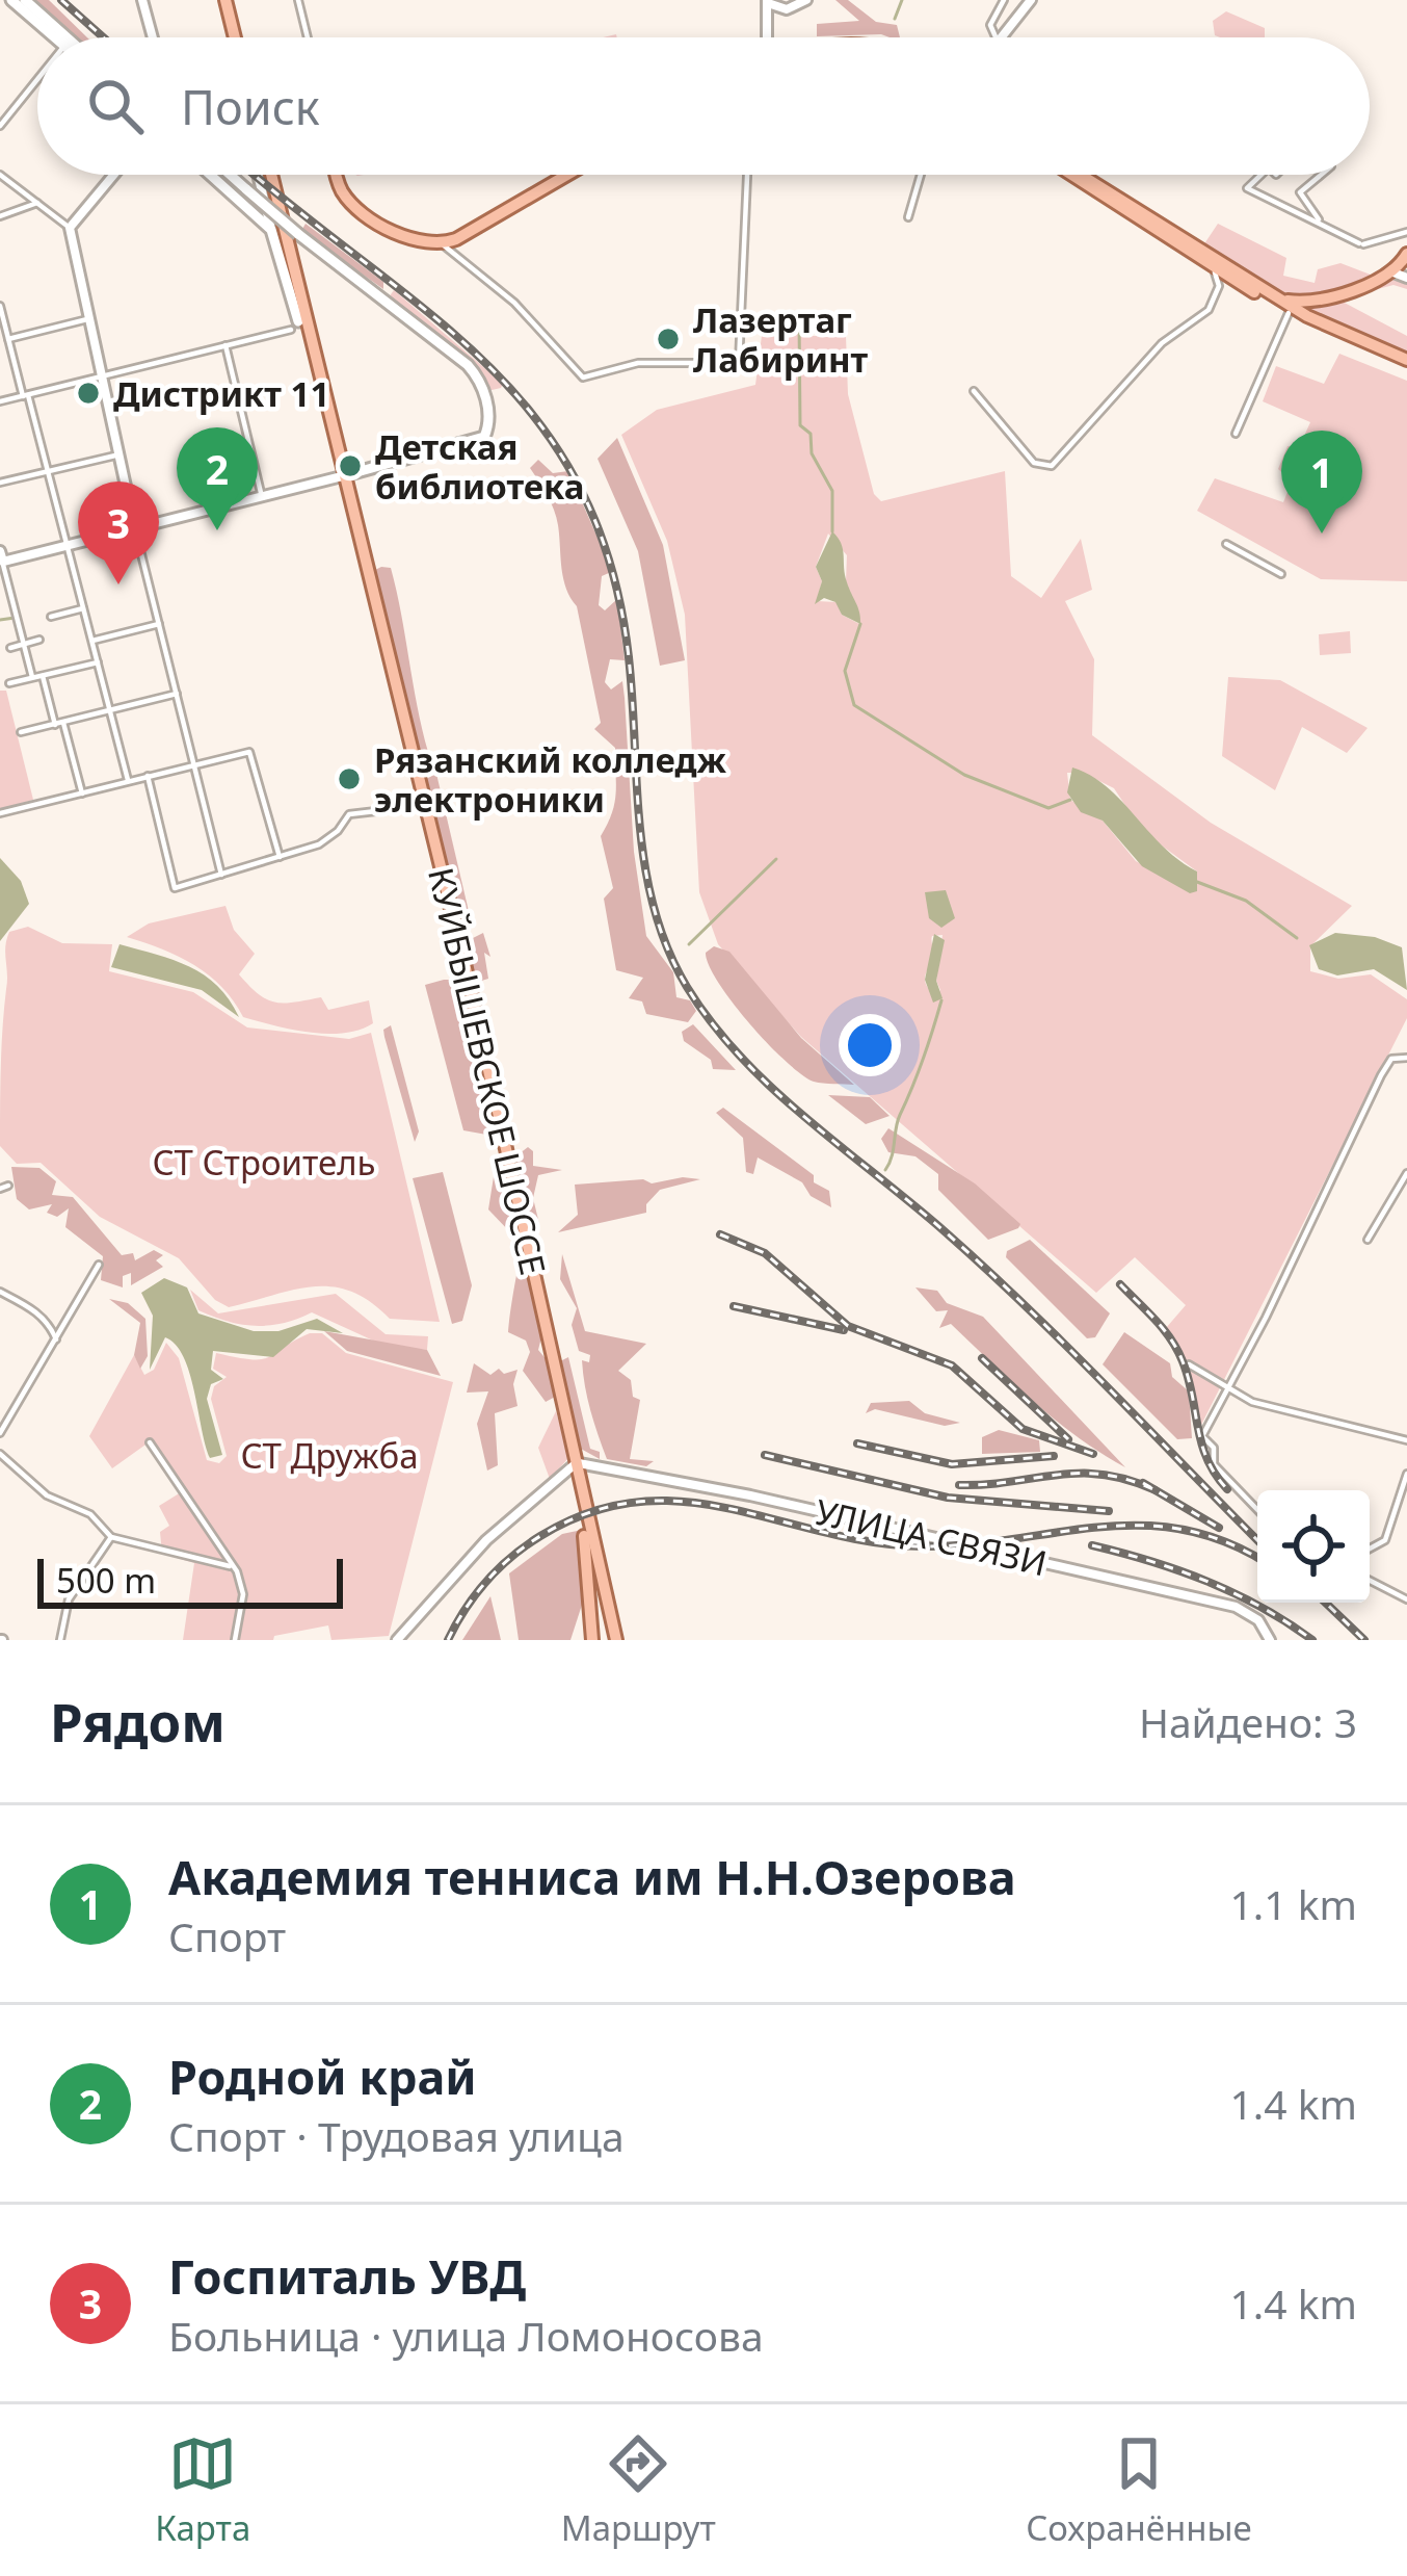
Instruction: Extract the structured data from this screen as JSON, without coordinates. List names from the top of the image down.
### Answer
{
  "streets": {
    "main road": ["КУЙБЫШЕВСКОЕ ШОССЕ"],
    "street": ["УЛИЦА СВЯЗИ"]
  },
  "crossings": [
    ["КУЙБЫШЕВСКОЕ ШОССЕ", "УЛИЦА СВЯЗИ"]
  ],
  "parks": ["СТ Строитель", "СТ Дружба"],
  "places": [
    "Лазертаг Лабиринт",
    "Дистрикт 11",
    "Детская библиотека",
    "Рязанский колледж электроники"
  ],
  "scale_bar": "500 m",
  "page": {
    "search": "Поиск",
    "pins": ["2", "1", "3"],
    "scale": "500 m",
    "heading": ["Рядом", "Найдено: 3"],
    "list": [
      {
        "mark": "1",
        "name": "Академия тенниса им Н.Н.Озерова",
        "note": "Спорт",
        "value": "1.1 km"
      },
      {
        "mark": "2",
        "name": "Родной край",
        "note": "Спорт · Трудовая улица",
        "value": "1.4 km"
      },
      {
        "mark": "3",
        "name": "Госпиталь УВД",
        "note": "Больница · улица Ломоносова",
        "value": "1.4 km"
      }
    ],
    "nav": ["Карта", "Маршрут", "Сохранённые"]
  }
}
